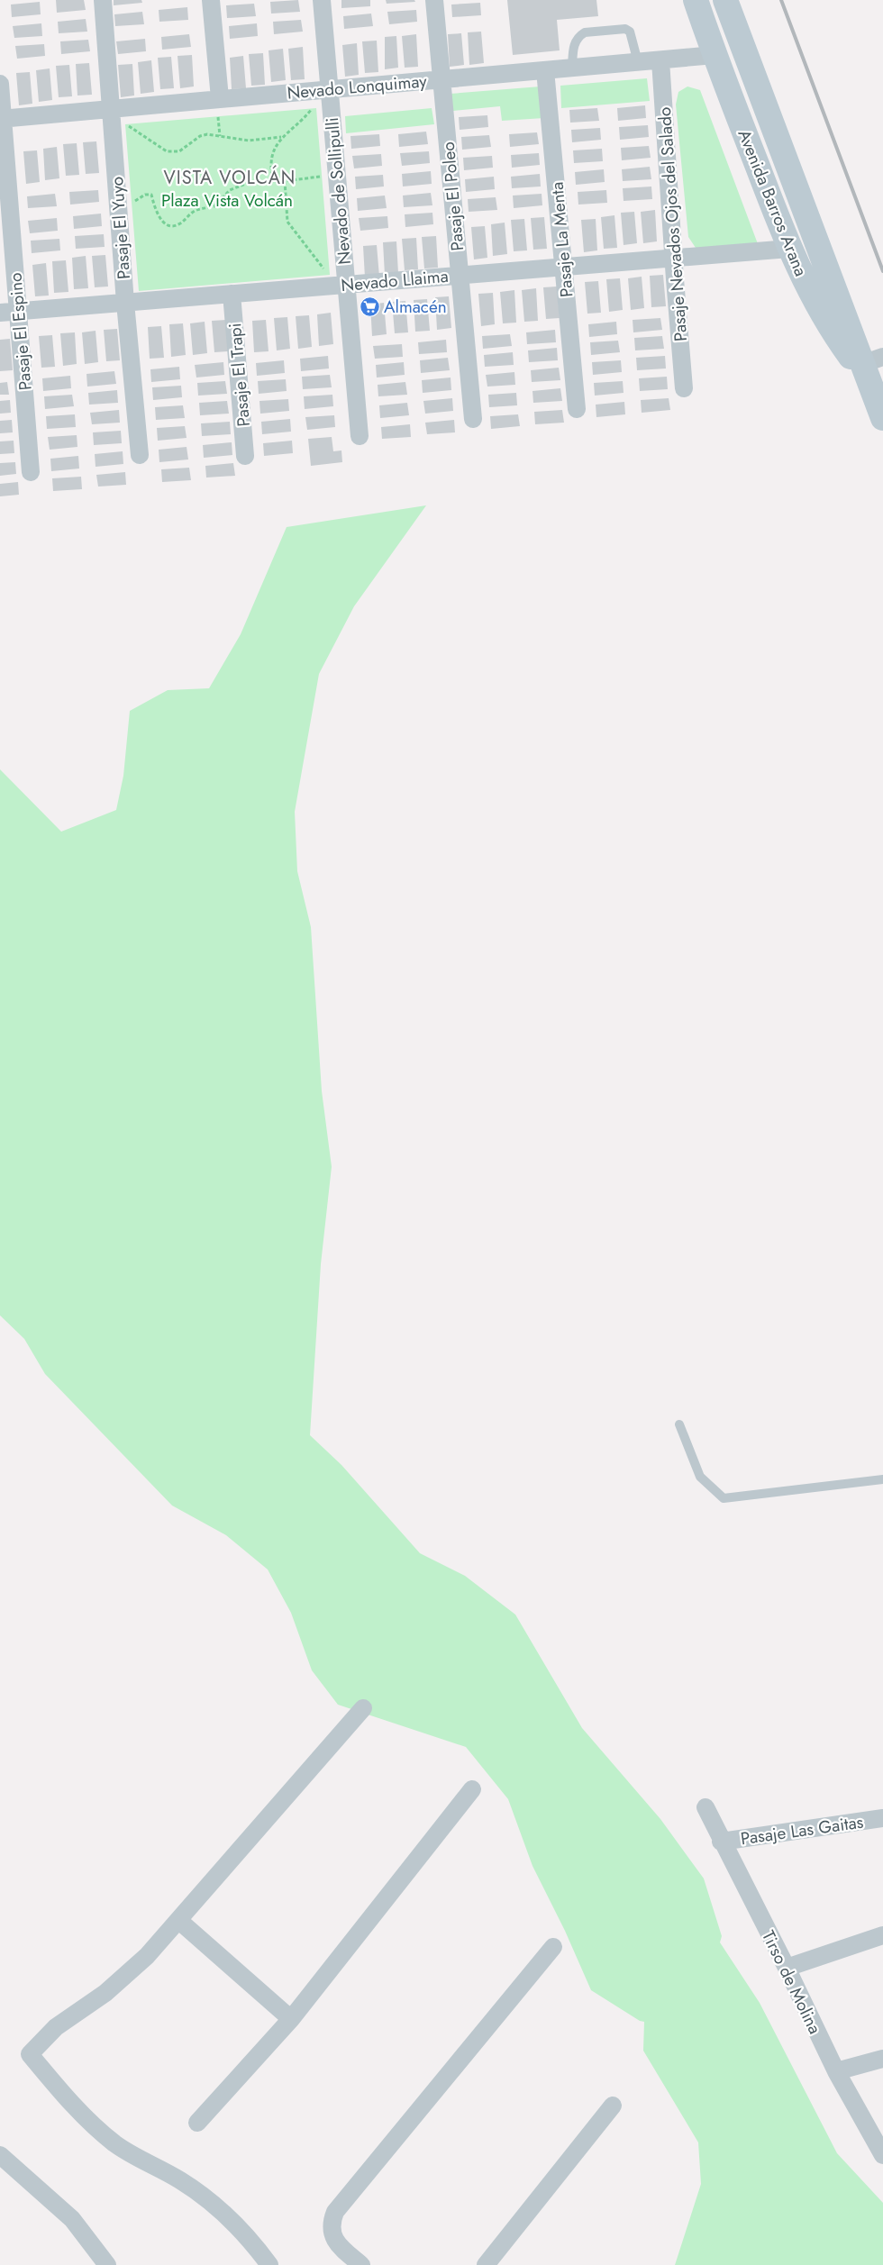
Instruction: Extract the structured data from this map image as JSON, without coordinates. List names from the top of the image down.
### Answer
{
  "streets": {
    "main road": ["Avenida Barros Arana"],
    "street": [
      "Nevado Lonquimay",
      "Nevado de Sollipulli",
      "Pasaje El Poleo",
      "Pasaje Nevados Ojos del Salado",
      "Pasaje El Yuyo",
      "Pasaje La Menta",
      "Nevado Llaima",
      "Pasaje El Espino",
      "Pasaje El Trapi",
      "Pasaje Las Gaitas",
      "Tirso de Molina"
    ]
  },
  "crossings": [
    ["Nevado Lonquimay", "Nevado de Sollipulli"],
    ["Nevado Lonquimay", "Pasaje El Poleo"],
    ["Nevado Lonquimay", "Avenida Barros Arana"],
    ["Nevado Lonquimay", "Pasaje Nevados Ojos del Salado"],
    ["Nevado Lonquimay", "Pasaje El Yuyo"],
    ["Nevado Lonquimay", "Pasaje La Menta"],
    ["Nevado Lonquimay", "Pasaje El Espino"],
    ["Nevado de Sollipulli", "Nevado Llaima"],
    ["Pasaje El Poleo", "Nevado Llaima"],
    ["Avenida Barros Arana", "Nevado Llaima"],
    ["Pasaje Nevados Ojos del Salado", "Nevado Llaima"],
    ["Pasaje El Yuyo", "Nevado Llaima"],
    ["Pasaje La Menta", "Nevado Llaima"],
    ["Nevado Llaima", "Pasaje El Espino"],
    ["Nevado Llaima", "Pasaje El Trapi"],
    ["Pasaje Las Gaitas", "Tirso de Molina"]
  ],
  "districts": ["VISTA VOLCÁN"],
  "parks": ["Plaza Vista Volcán"],
  "places": {
    "supermarket": ["Almacén"]
  }
}
